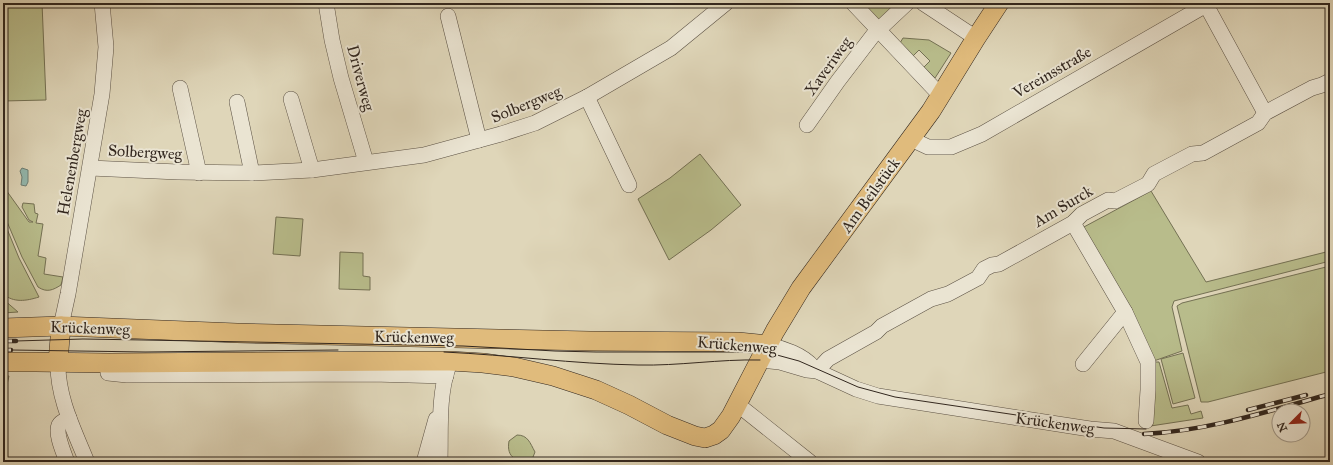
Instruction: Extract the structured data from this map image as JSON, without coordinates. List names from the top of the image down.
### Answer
{
  "streets": {
    "main road": ["Am Beilstück", "Krückenweg"],
    "street": [
      "Xaveriweg",
      "Vereinsstraße",
      "Driverweg",
      "Solbergweg",
      "Helenenbergweg",
      "Am Surck"
    ]
  },
  "crossings": [
    ["Vereinsstraße", "Am Beilstück"],
    ["Driverweg", "Solbergweg"],
    ["Solbergweg", "Helenenbergweg"],
    ["Helenenbergweg", "Krückenweg"],
    ["Am Beilstück", "Krückenweg"],
    ["Am Surck", "Krückenweg"]
  ],
  "north": "bottom left"
}
